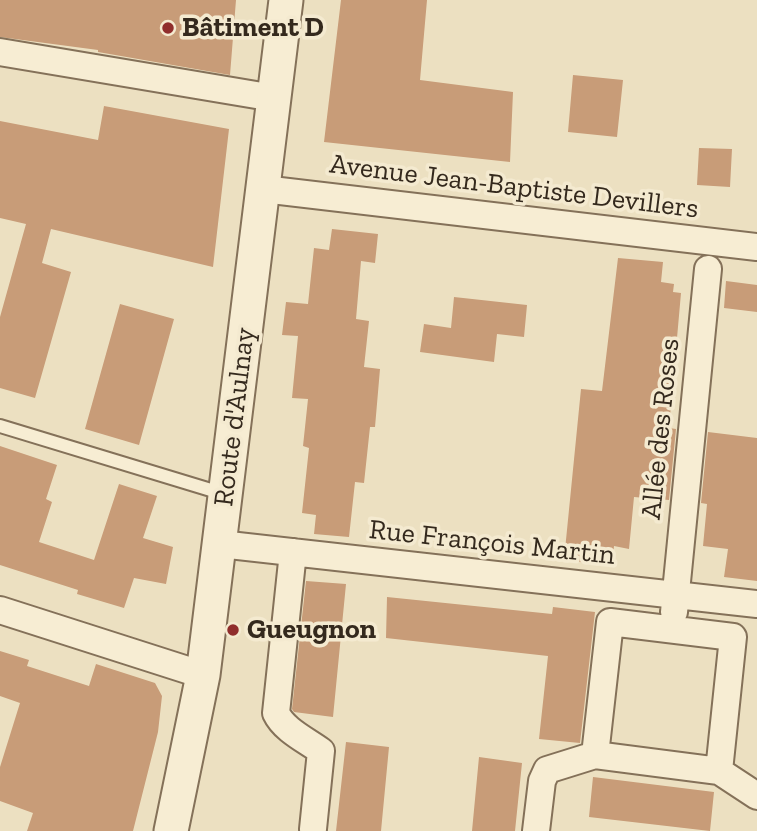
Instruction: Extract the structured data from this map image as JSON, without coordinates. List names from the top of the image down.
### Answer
{
  "streets": {
    "street": [
      "Avenue Jean-Baptiste Devillers",
      "Route d'Aulnay",
      "Allée des Roses",
      "Rue François Martin"
    ]
  },
  "crossings": [
    ["Avenue Jean-Baptiste Devillers", "Route d'Aulnay"],
    ["Route d'Aulnay", "Rue François Martin"],
    ["Allée des Roses", "Rue François Martin"]
  ],
  "places": ["Bâtiment D", "Gueugnon"]
}
